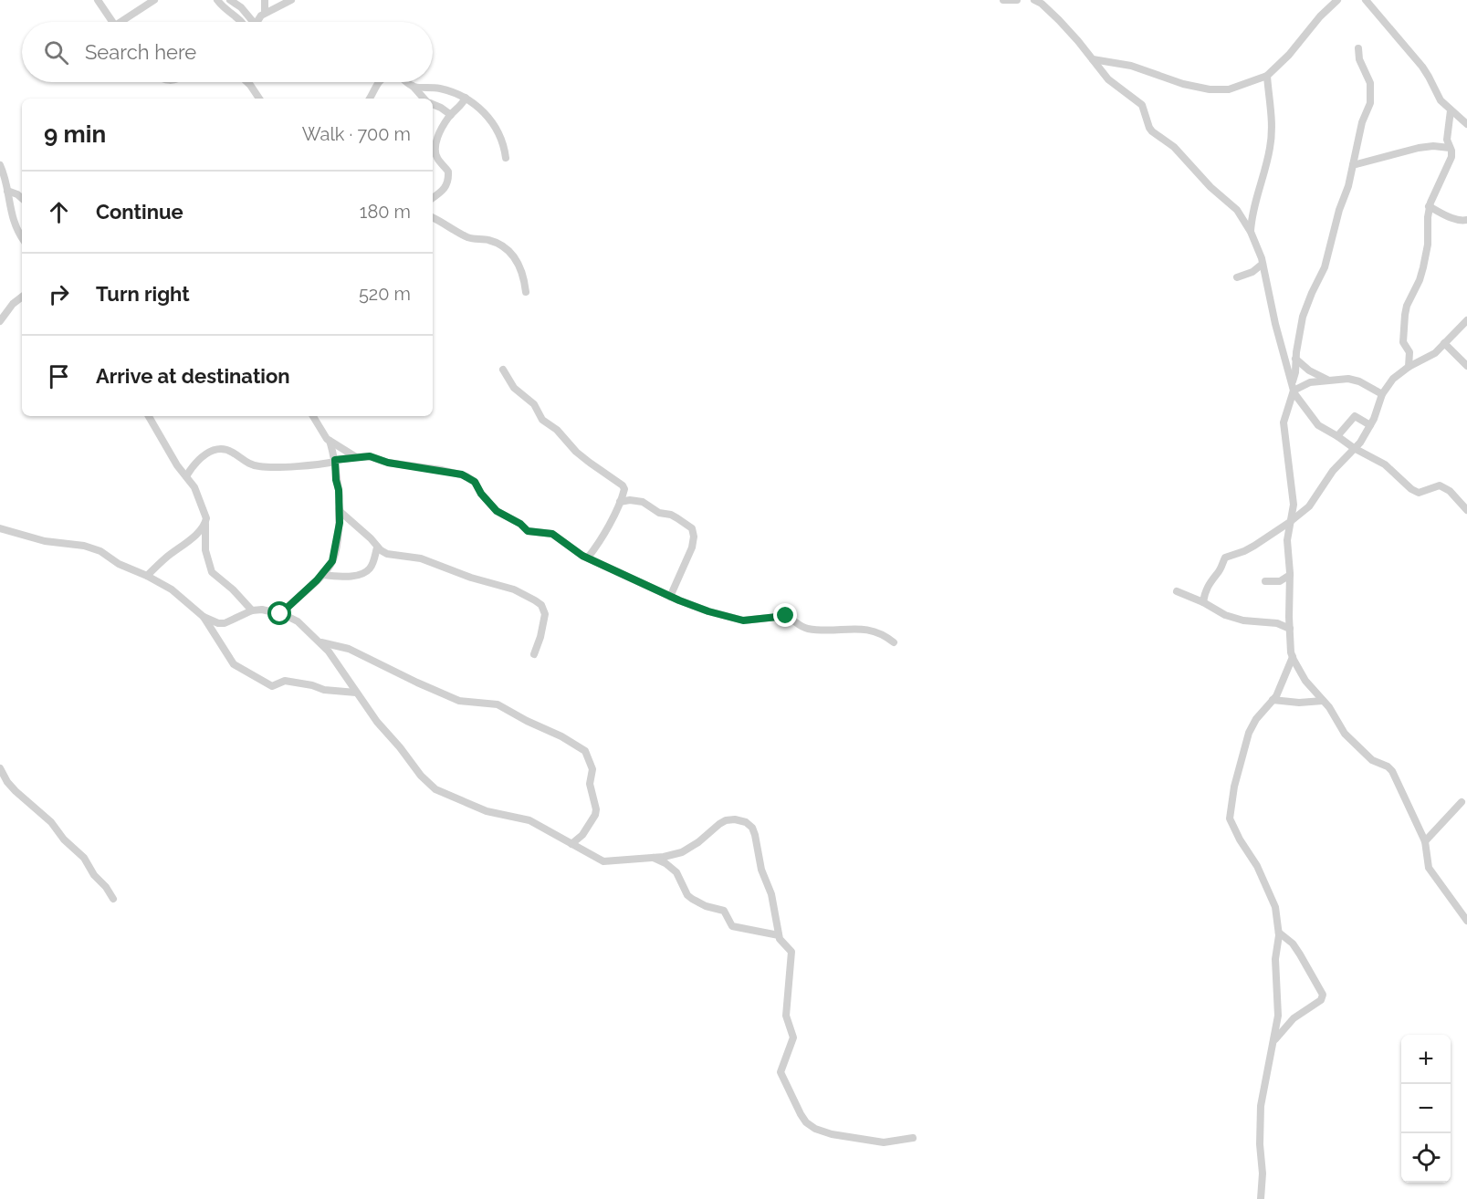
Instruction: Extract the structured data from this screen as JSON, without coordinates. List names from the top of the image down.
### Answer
{
  "page": {
    "search": "Search here",
    "heading": ["9 min", "Walk · 700 m"],
    "list": [
      ["Continue", "180 m"],
      ["Turn right", "520 m"],
      "Arrive at destination"
    ],
    "map_buttons": ["+", "−"]
  }
}
